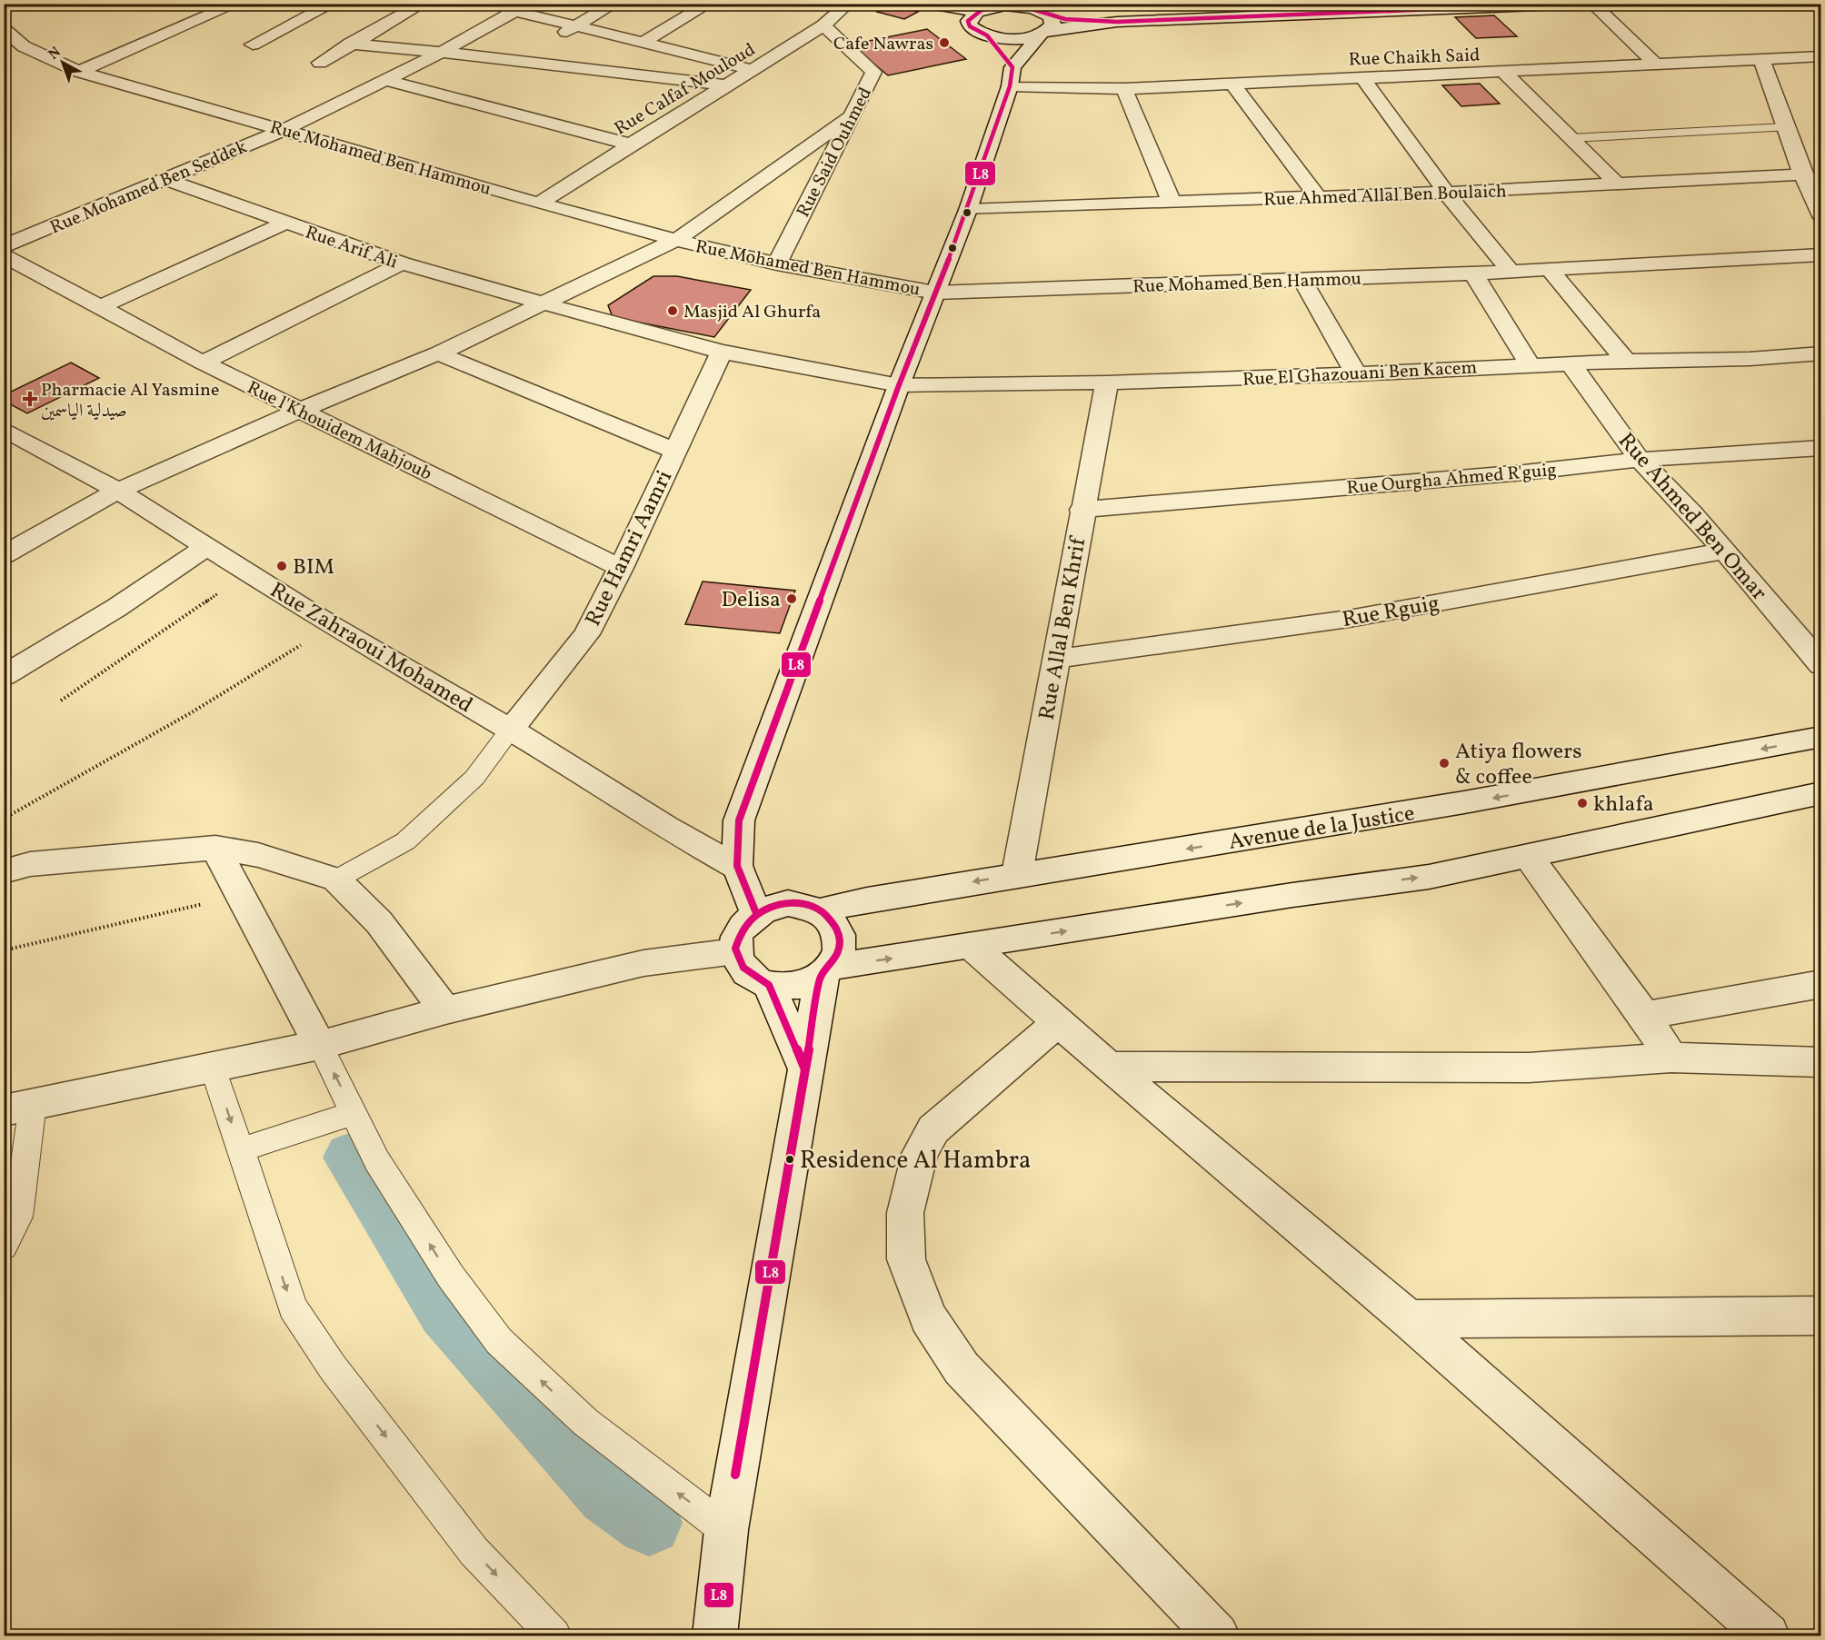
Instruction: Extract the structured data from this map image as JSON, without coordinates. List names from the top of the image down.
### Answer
{
  "streets": {
    "street": [
      "Rue Chaikh Said",
      "Rue Calfaf Mouloud",
      "Rue Said Ouhmed",
      "Rue Mohamed Ben Hammou",
      "Rue Mohamed Ben Seddek",
      "Rue Ahmed Allal Ben Boulaich",
      "Rue Arif Ali",
      "Rue El Ghazouani Ben Kacem",
      "Rue l'Khouidem Mahjoub",
      "Rue Ourgha Ahmed R'guig",
      "Rue Ahmed Ben Omar",
      "Rue Hamri Aamri",
      "Rue Rguig",
      "Rue Allal Ben Khrif",
      "Rue Zahraoui Mohamed",
      "Avenue de la Justice"
    ]
  },
  "crossings": [
    ["Rue Calfaf Mouloud", "Rue Said Ouhmed"],
    ["Rue Calfaf Mouloud", "Rue Mohamed Ben Hammou"],
    ["Rue Said Ouhmed", "Rue Mohamed Ben Hammou"],
    ["Rue Mohamed Ben Hammou", "Rue Mohamed Ben Seddek"],
    ["Rue Mohamed Ben Seddek", "Rue Arif Ali"],
    ["Rue Arif Ali", "Rue El Ghazouani Ben Kacem"],
    ["Rue Arif Ali", "Rue Hamri Aamri"],
    ["Rue El Ghazouani Ben Kacem", "Rue Ahmed Ben Omar"],
    ["Rue El Ghazouani Ben Kacem", "Rue Hamri Aamri"],
    ["Rue El Ghazouani Ben Kacem", "Rue Allal Ben Khrif"],
    ["Rue l'Khouidem Mahjoub", "Rue Hamri Aamri"],
    ["Rue Ourgha Ahmed R'guig", "Rue Ahmed Ben Omar"],
    ["Rue Ourgha Ahmed R'guig", "Rue Allal Ben Khrif"],
    ["Rue Ahmed Ben Omar", "Rue Rguig"],
    ["Rue Hamri Aamri", "Rue Zahraoui Mohamed"],
    ["Rue Rguig", "Rue Allal Ben Khrif"],
    ["Rue Allal Ben Khrif", "Avenue de la Justice"]
  ],
  "places": {
    "other": [
      "Cafe Nawras",
      "Masjid Al Ghurfa",
      "BIM",
      "Delisa",
      "Atiya flowers & coffee",
      "khlafa",
      "Residence Al Hambra"
    ],
    "health": ["Pharmacie Al Yasmine صيدلية الياسمين"]
  },
  "lines": ["transit line L8"],
  "north": "top left"
}
